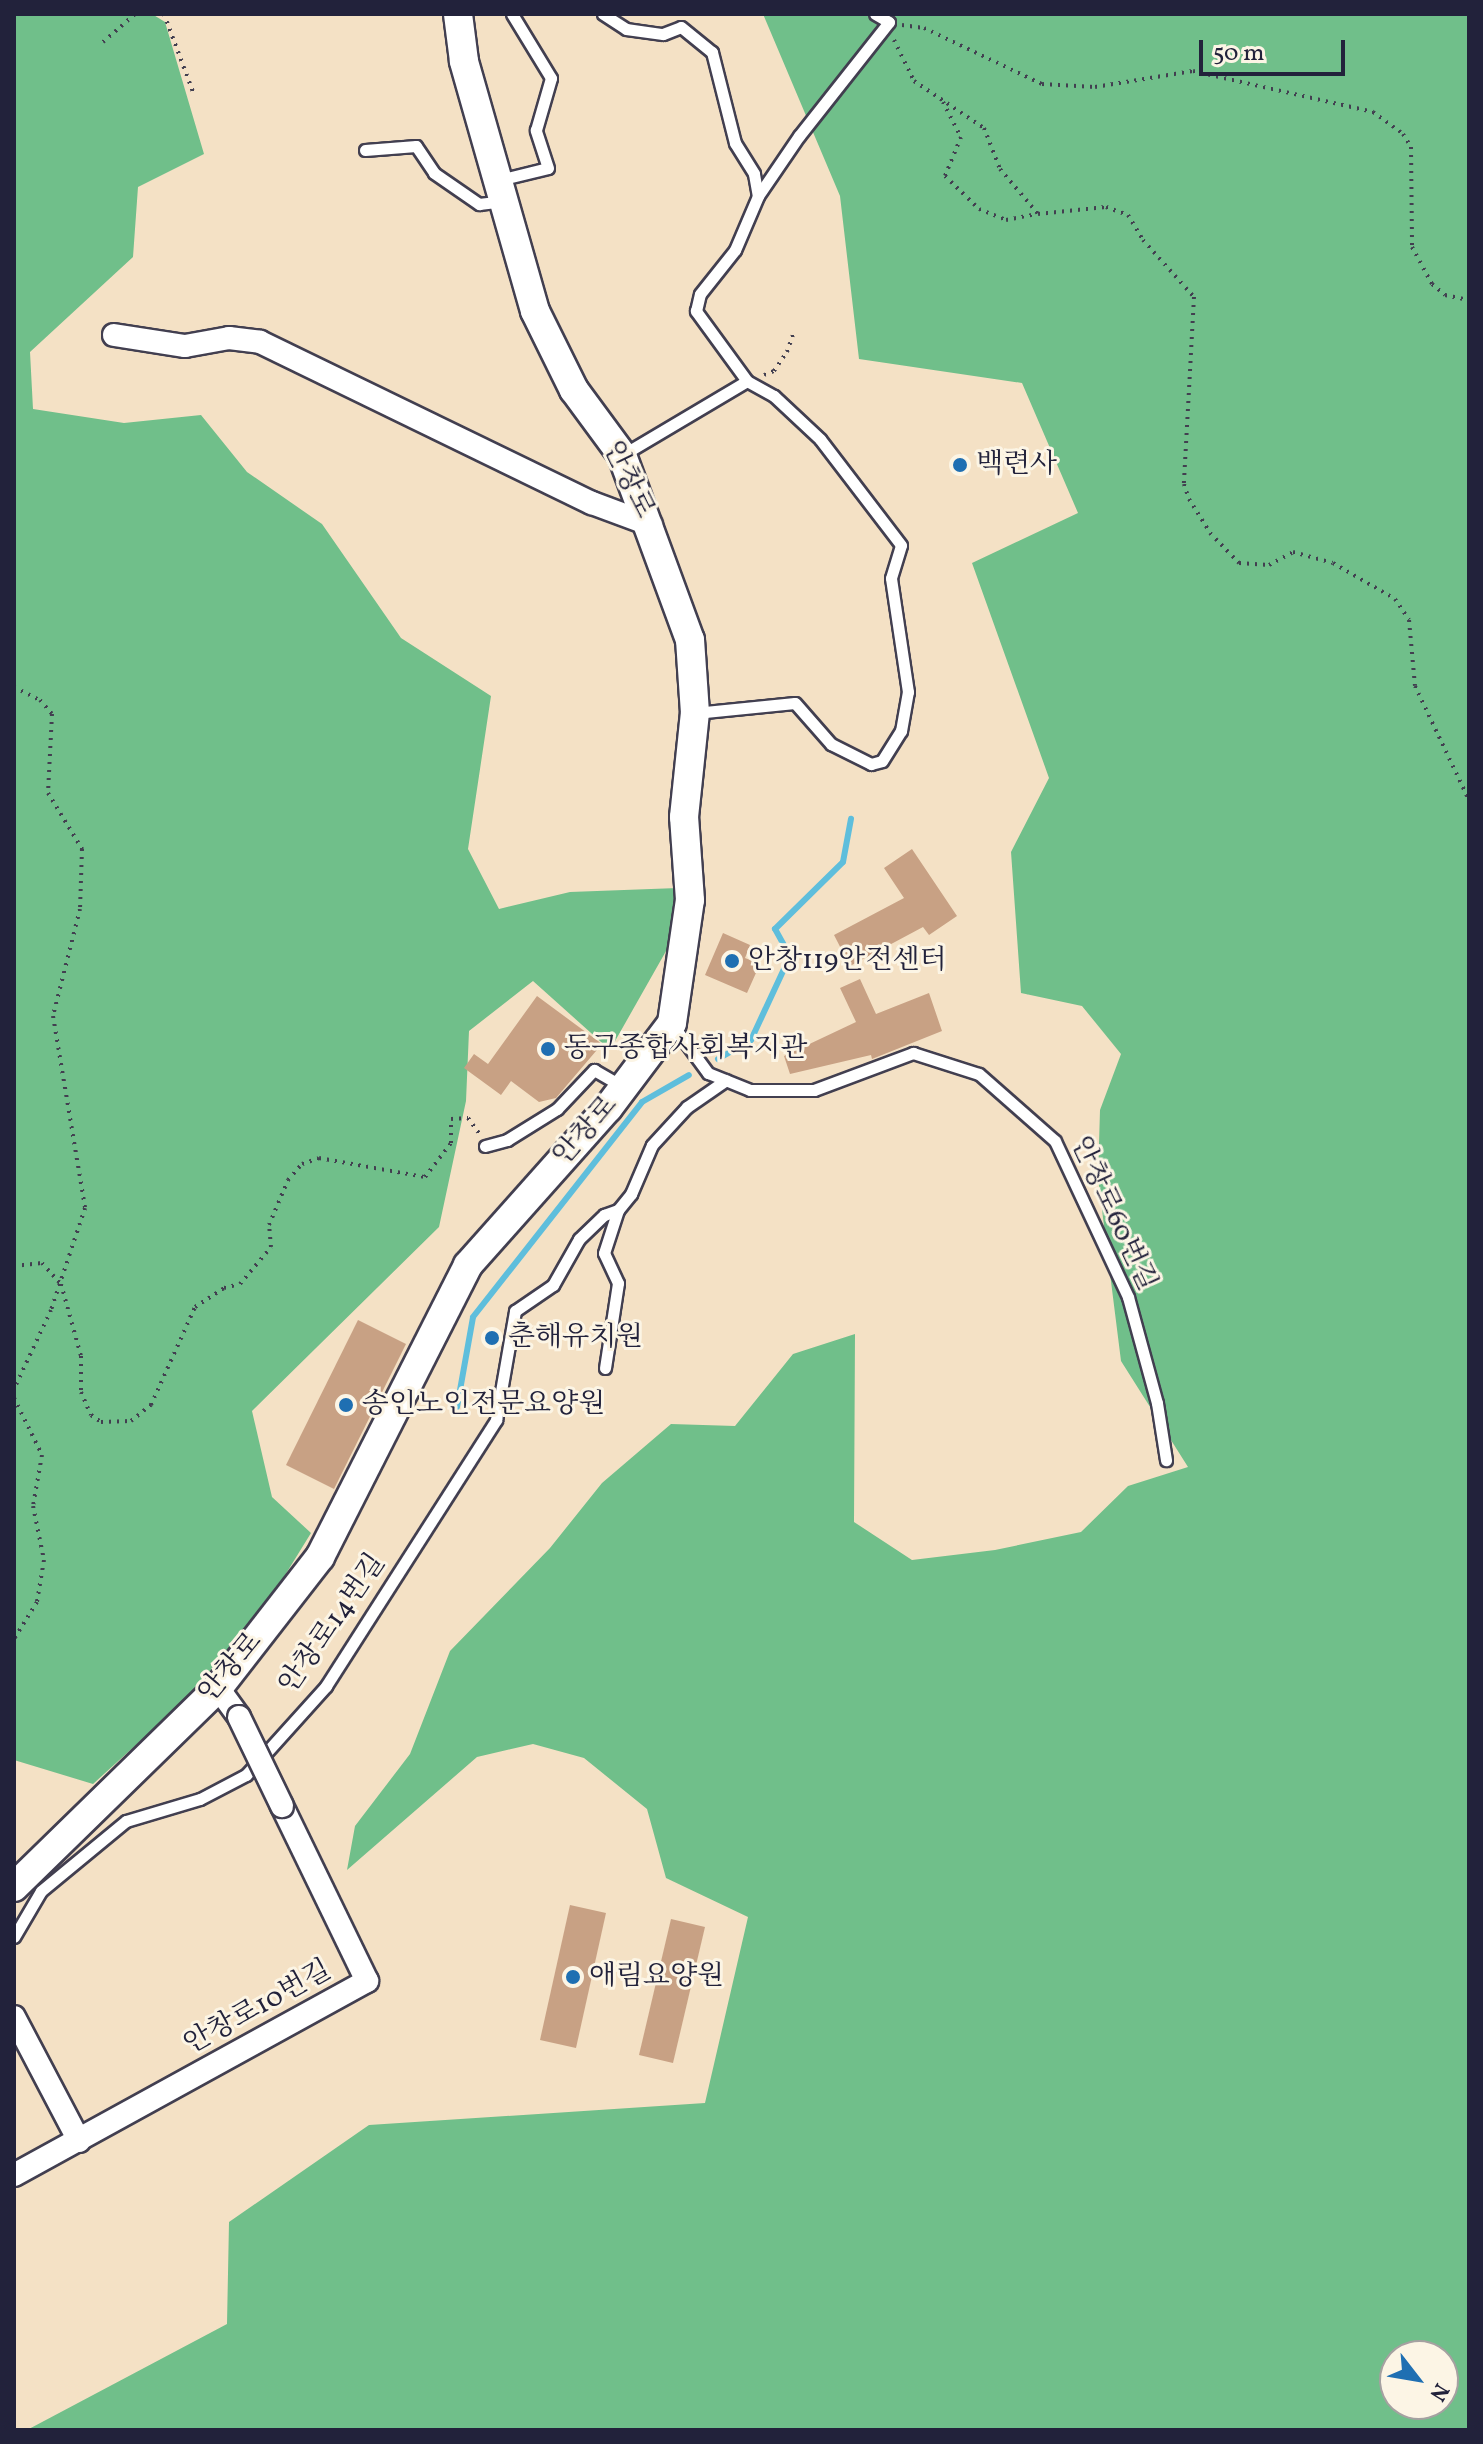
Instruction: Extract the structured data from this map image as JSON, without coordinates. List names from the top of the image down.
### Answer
{
  "streets": {
    "street": ["안창로", "안창로10번길"],
    "lane": ["안창로60번길", "안창로14번길"]
  },
  "crossings": [
    ["안창로", "안창로60번길"],
    ["안창로", "안창로10번길"]
  ],
  "places": [
    "백련사",
    "안창119안전센터",
    "동구종합사회복지관",
    "춘해유치원",
    "송인노인전문요양원",
    "애림요양원"
  ],
  "scale_bar": "50 m",
  "north": "bottom right"
}
